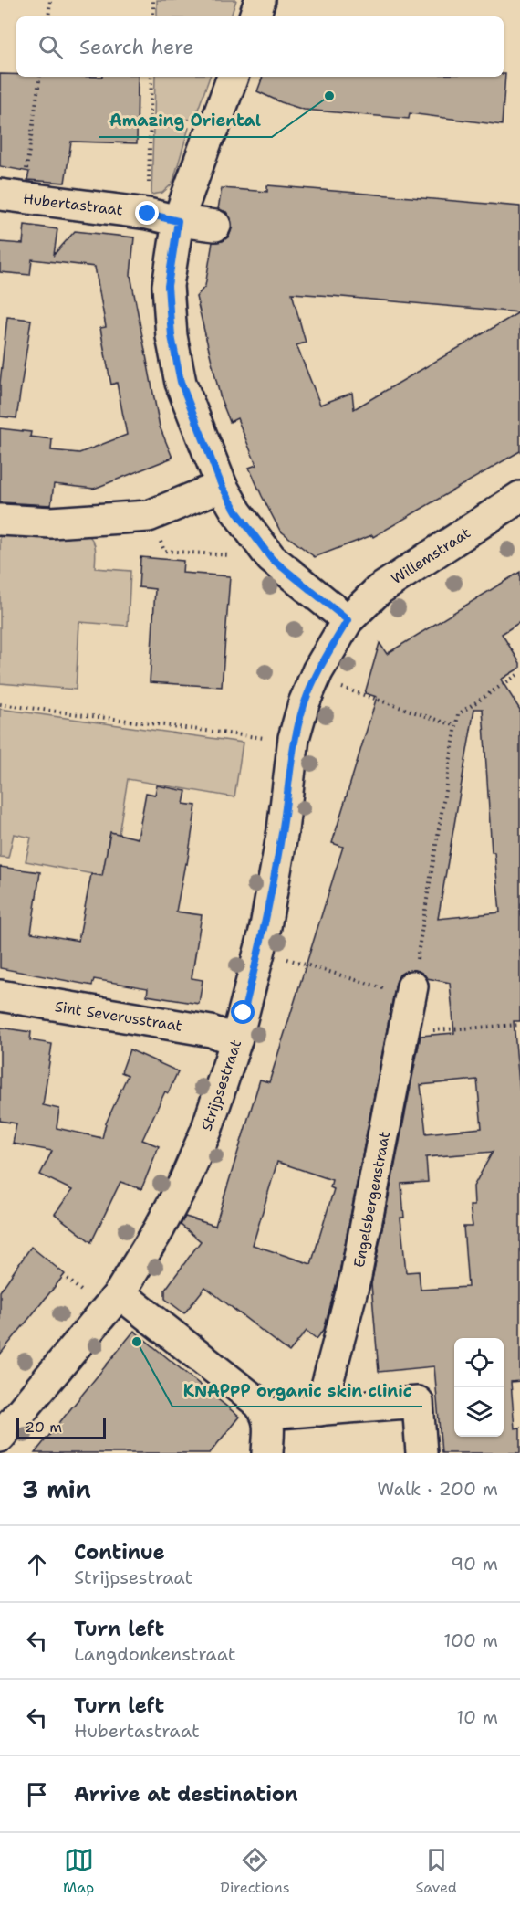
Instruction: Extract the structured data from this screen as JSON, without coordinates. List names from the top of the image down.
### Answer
{
  "streets": {
    "street": [
      "Hubertastraat",
      "Willemstraat",
      "Sint Severusstraat",
      "Strijpsestraat",
      "Engelsbergenstraat"
    ]
  },
  "crossings": [
    ["Willemstraat", "Strijpsestraat"],
    ["Sint Severusstraat", "Strijpsestraat"]
  ],
  "places": ["Amazing Oriental", "KNAPPP organic skin clinic"],
  "scale_bar": "20 m",
  "page": {
    "search": "Search here",
    "scale": "20 m",
    "heading": ["3 min", "Walk · 200 m"],
    "list": [
      ["Continue", "Strijpsestraat", "90 m"],
      ["Turn left", "Langdonkenstraat", "100 m"],
      ["Turn left", "Hubertastraat", "10 m"],
      "Arrive at destination"
    ],
    "nav": ["Map", "Directions", "Saved"]
  }
}
